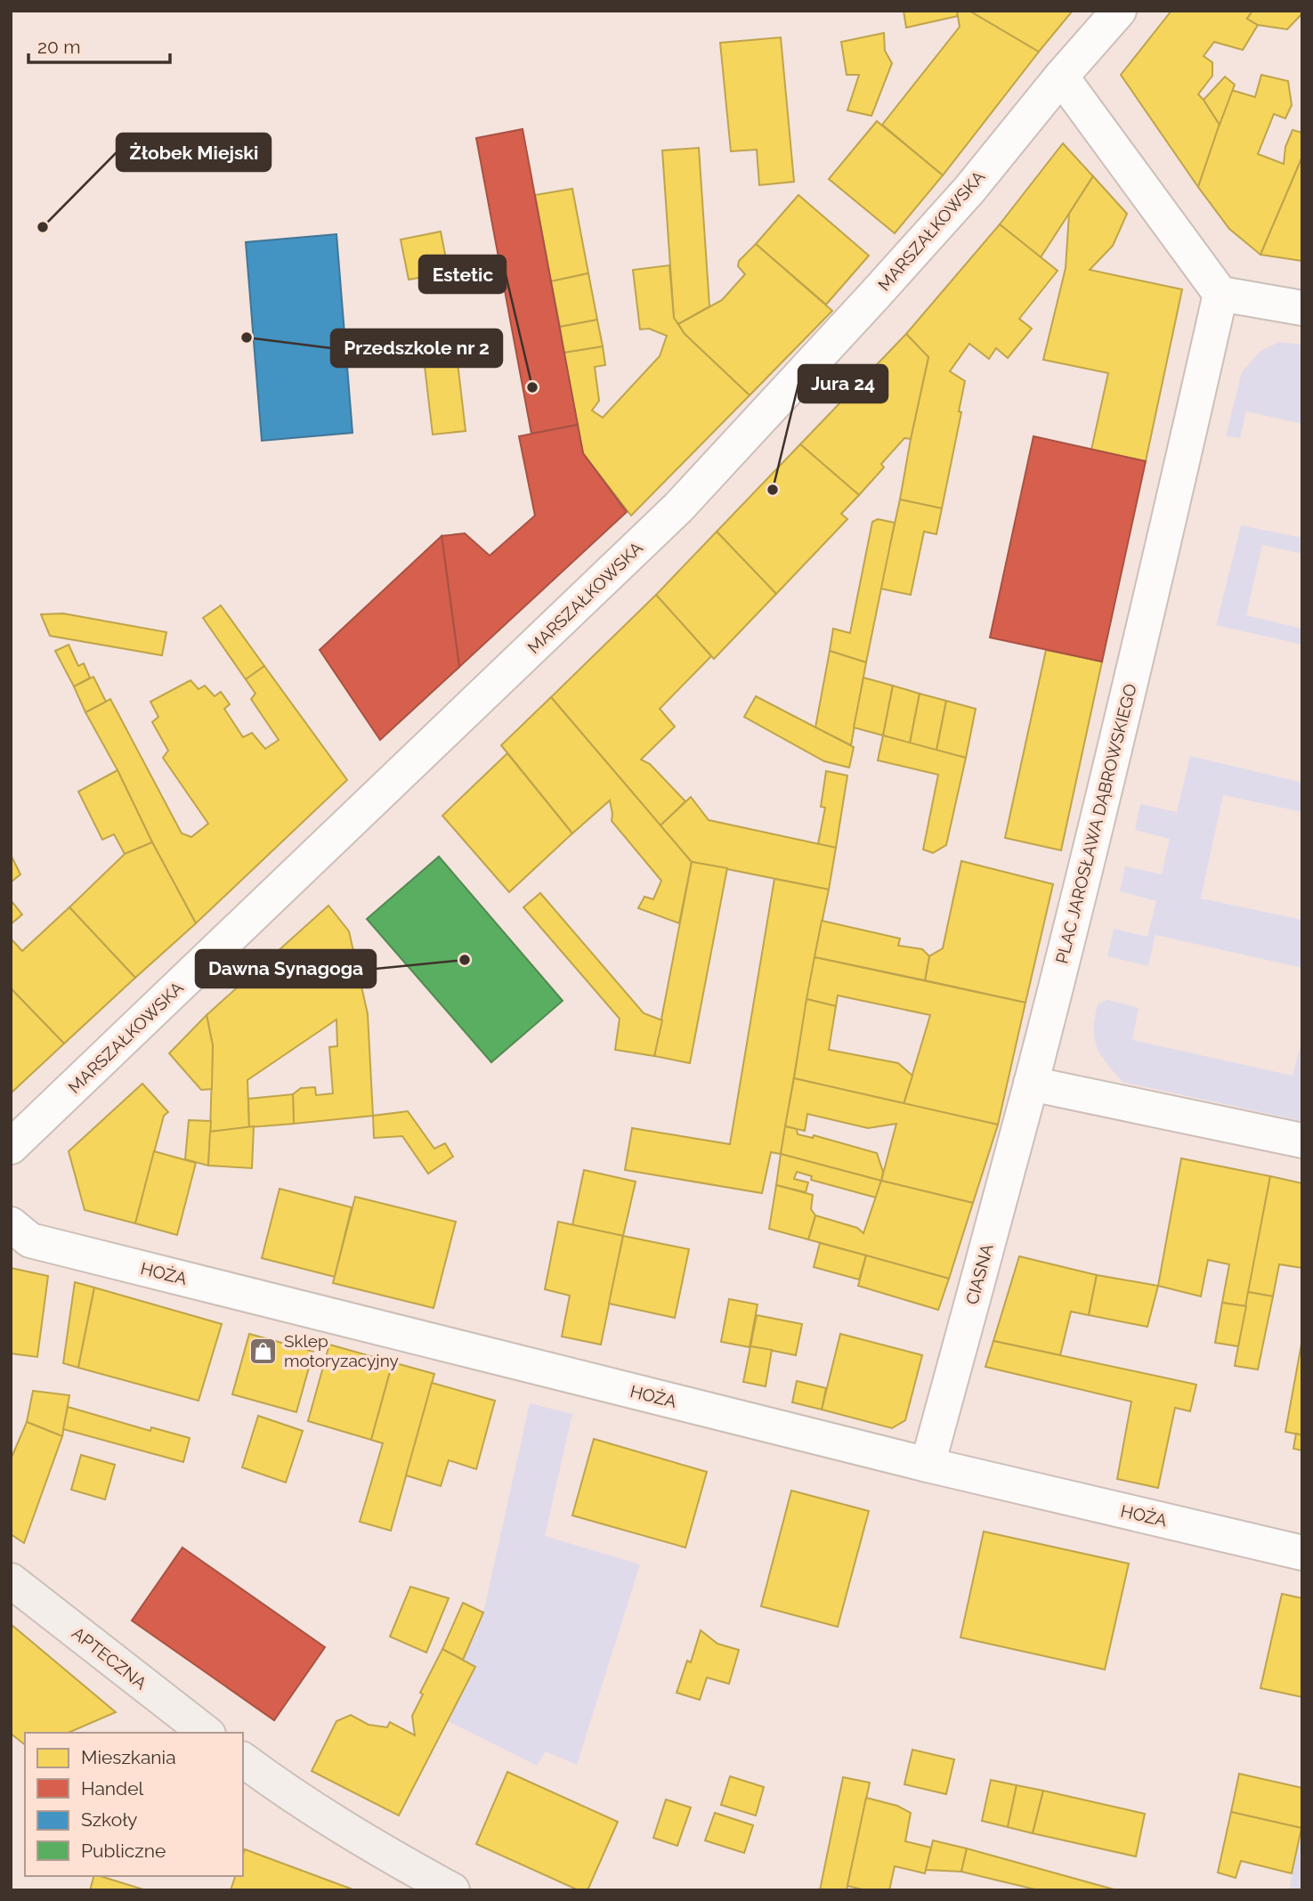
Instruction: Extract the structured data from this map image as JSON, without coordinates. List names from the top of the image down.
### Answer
{
  "streets": {
    "street": [
      "MARSZAŁKOWSKA",
      "PLAC JAROSŁAWA DĄBROWSKIEGO",
      "HOŻA",
      "CIASNA",
      "APTECZNA"
    ]
  },
  "crossings": [
    ["PLAC JAROSŁAWA DĄBROWSKIEGO", "CIASNA"],
    ["HOŻA", "CIASNA"]
  ],
  "places": {
    "other": [
      "Żłobek Miejski",
      "Przedszkole nr 2",
      "Estetic",
      "Jura 24",
      "Dawna Synagoga"
    ],
    "shop": ["Sklep motoryzacyjny"]
  },
  "legend": [
    "Mieszkania",
    "Handel",
    "Szkoły",
    "Publiczne"
  ],
  "scale_bar": "20 m"
}
